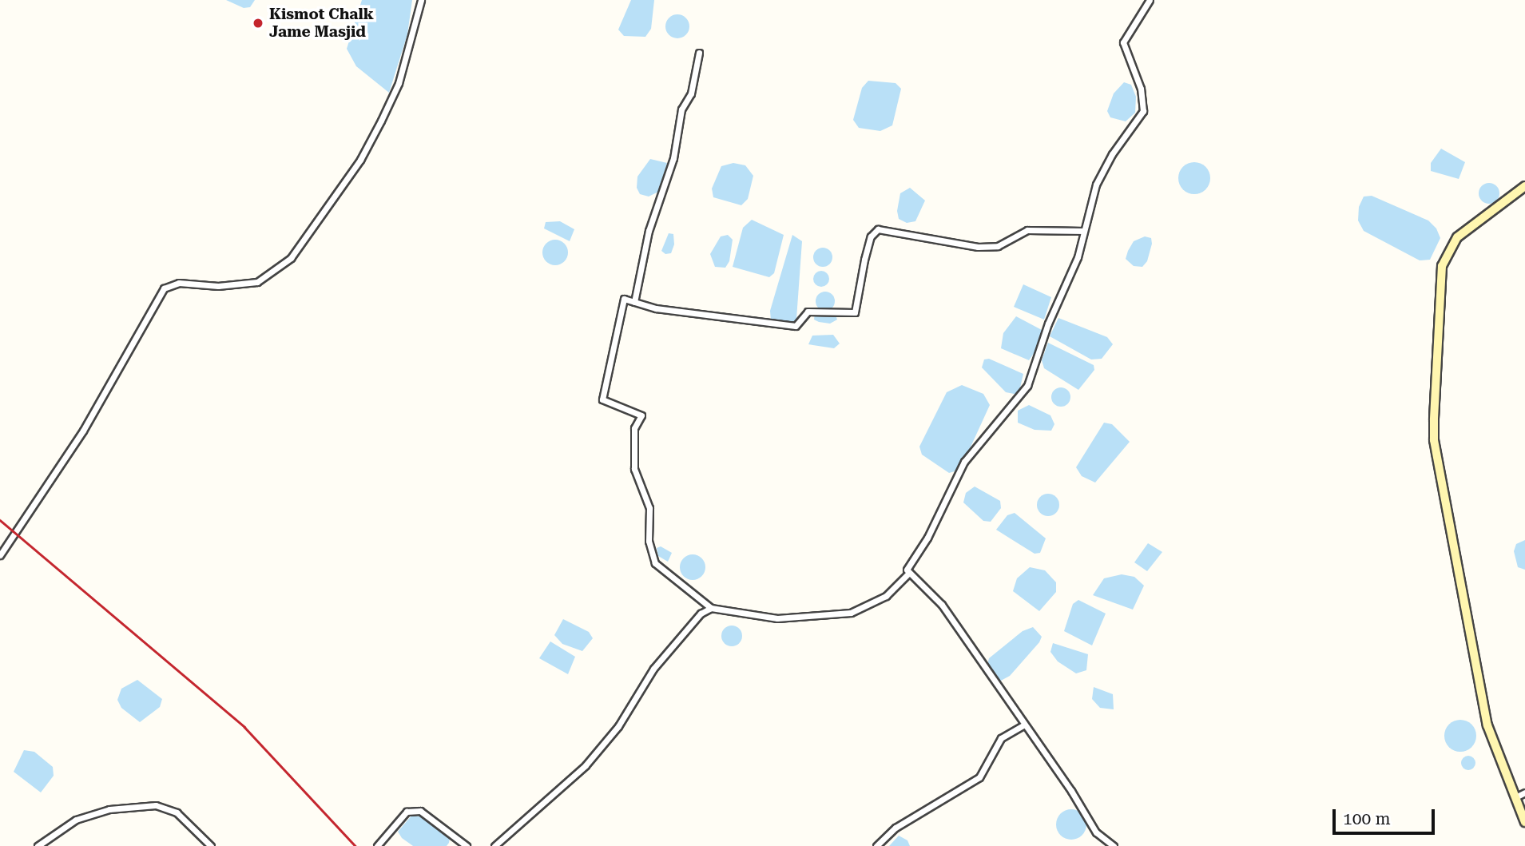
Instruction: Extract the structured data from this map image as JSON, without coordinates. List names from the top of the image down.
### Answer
{
  "places": ["Kismot Chalk Jame Masjid"],
  "scale_bar": "100 m"
}
